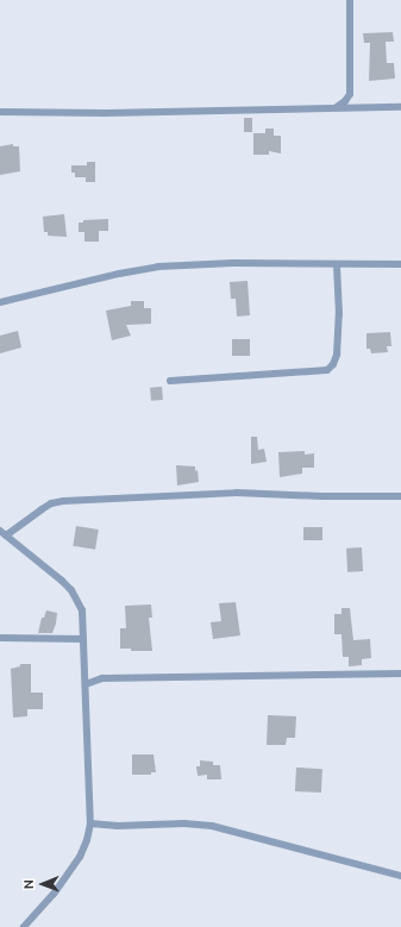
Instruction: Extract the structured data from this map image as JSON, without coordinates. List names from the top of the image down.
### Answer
{
  "north": "left"
}
